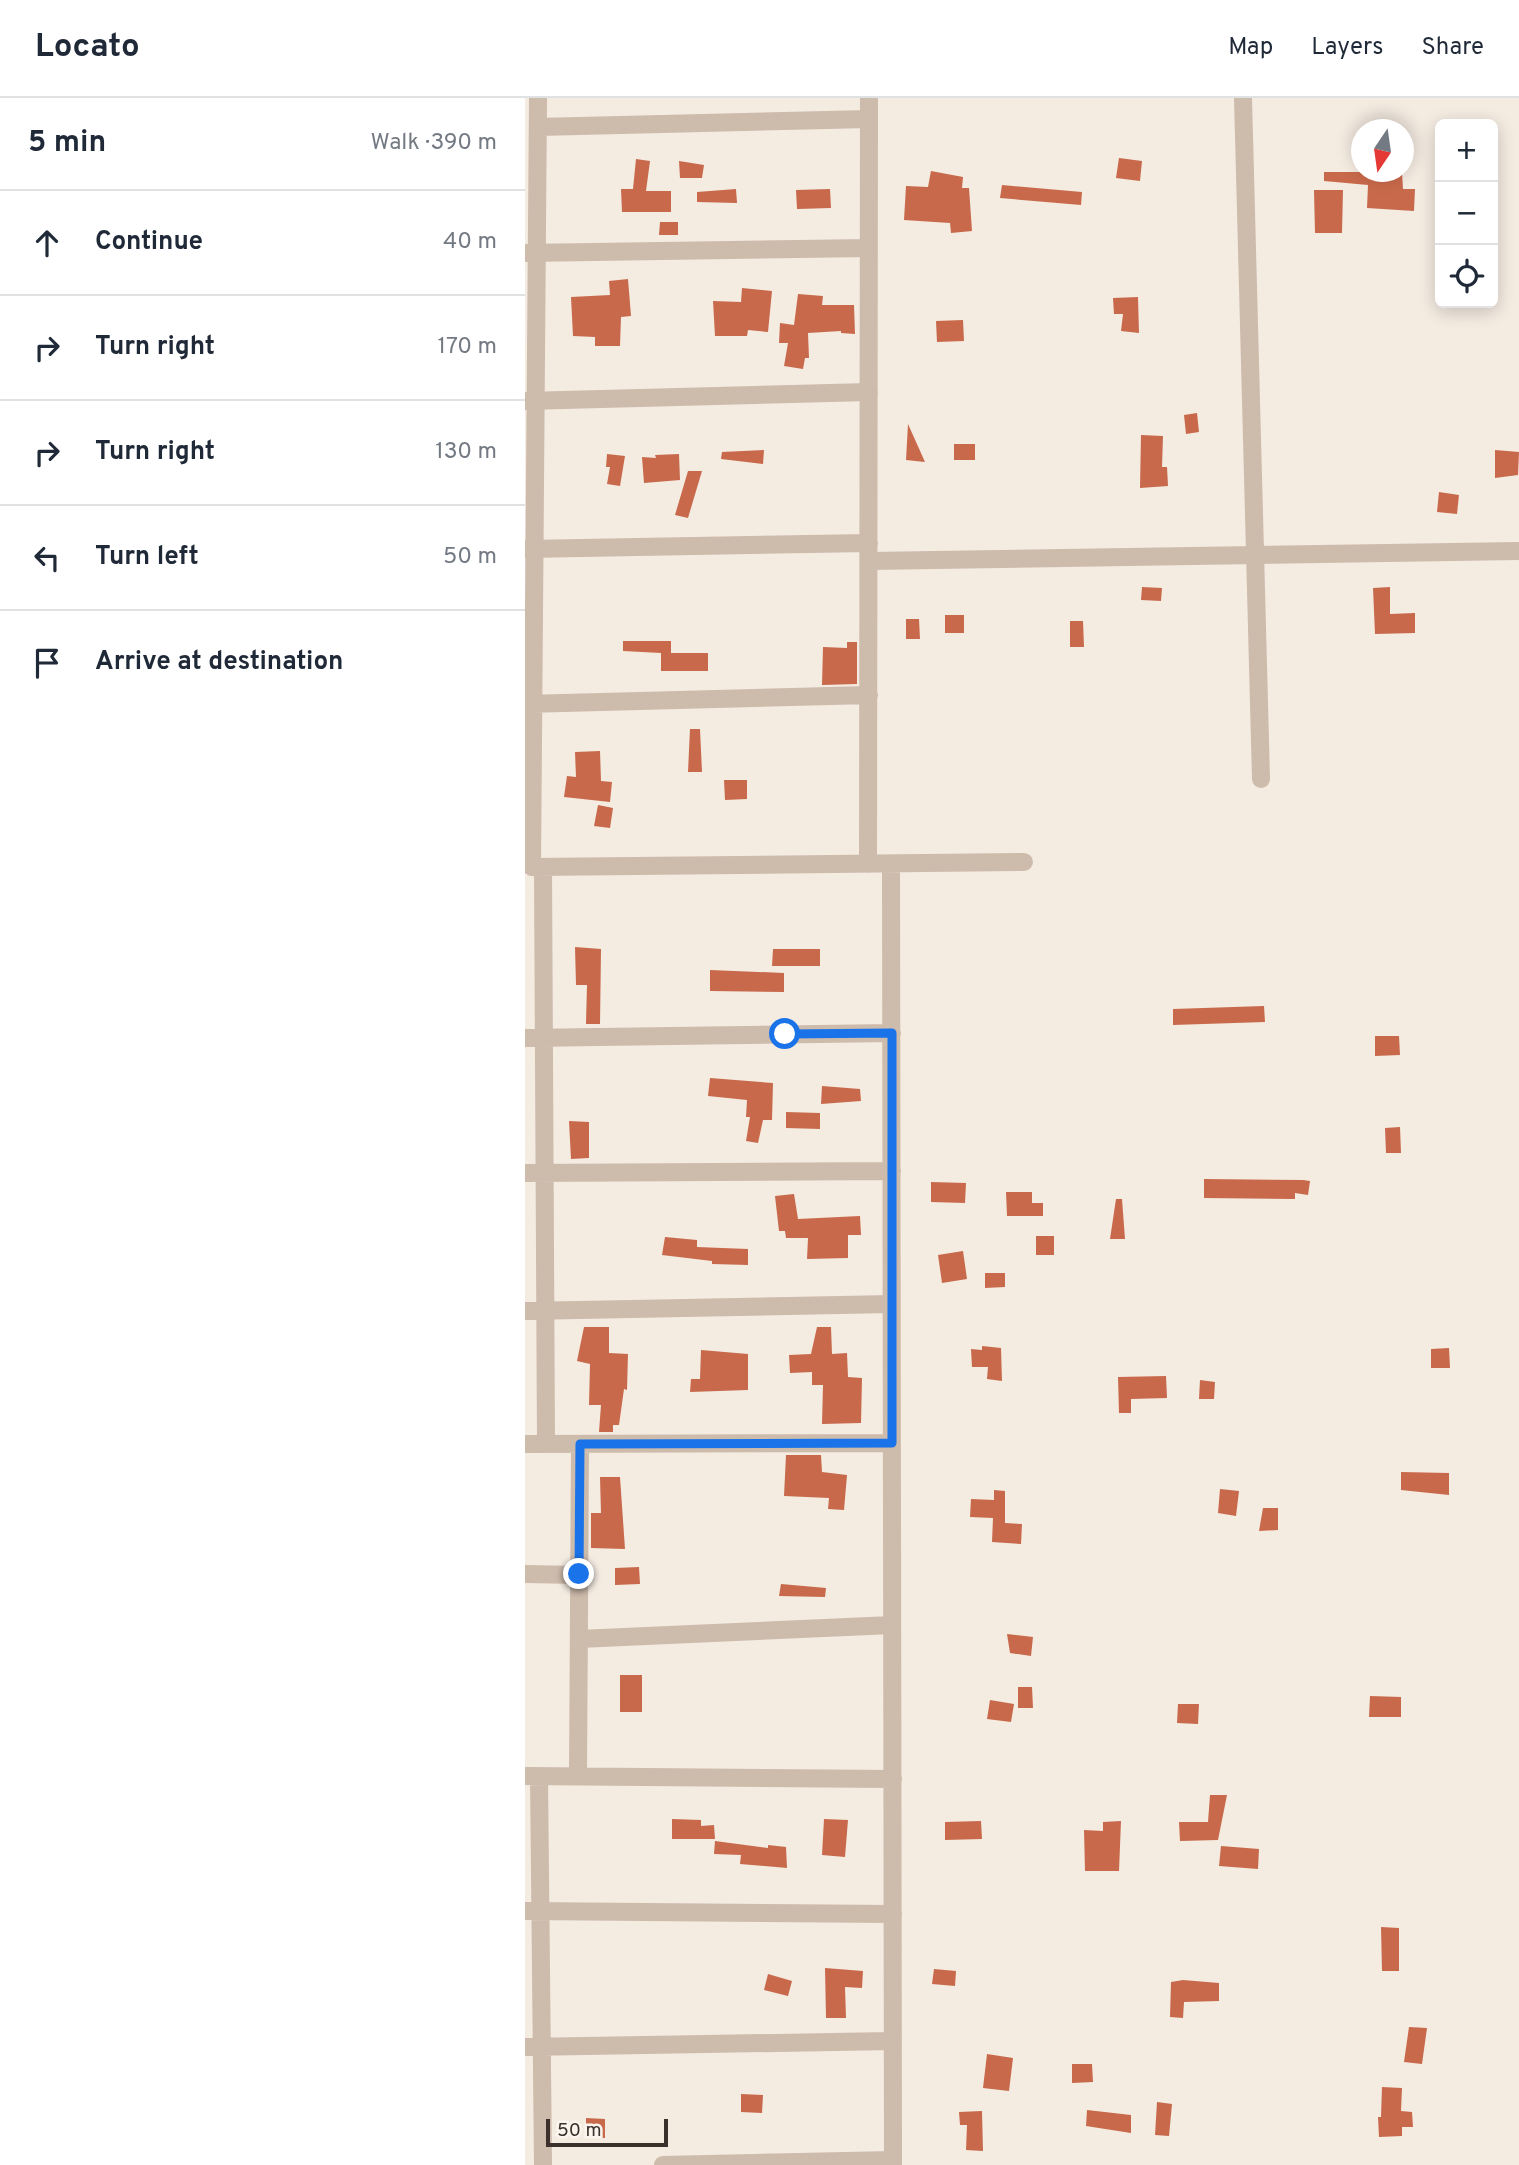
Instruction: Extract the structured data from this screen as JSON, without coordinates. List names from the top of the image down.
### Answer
{
  "scale_bar": "50 m",
  "north": "bottom",
  "page": {
    "header": "Locato",
    "nav": ["Map", "Layers", "Share"],
    "heading": ["5 min", "Walk · 390 m"],
    "map_buttons": ["+", "−"],
    "list": [
      ["Continue", "40 m"],
      ["Turn right", "170 m"],
      ["Turn right", "130 m"],
      ["Turn left", "50 m"],
      "Arrive at destination"
    ],
    "scale": "50 m"
  }
}
